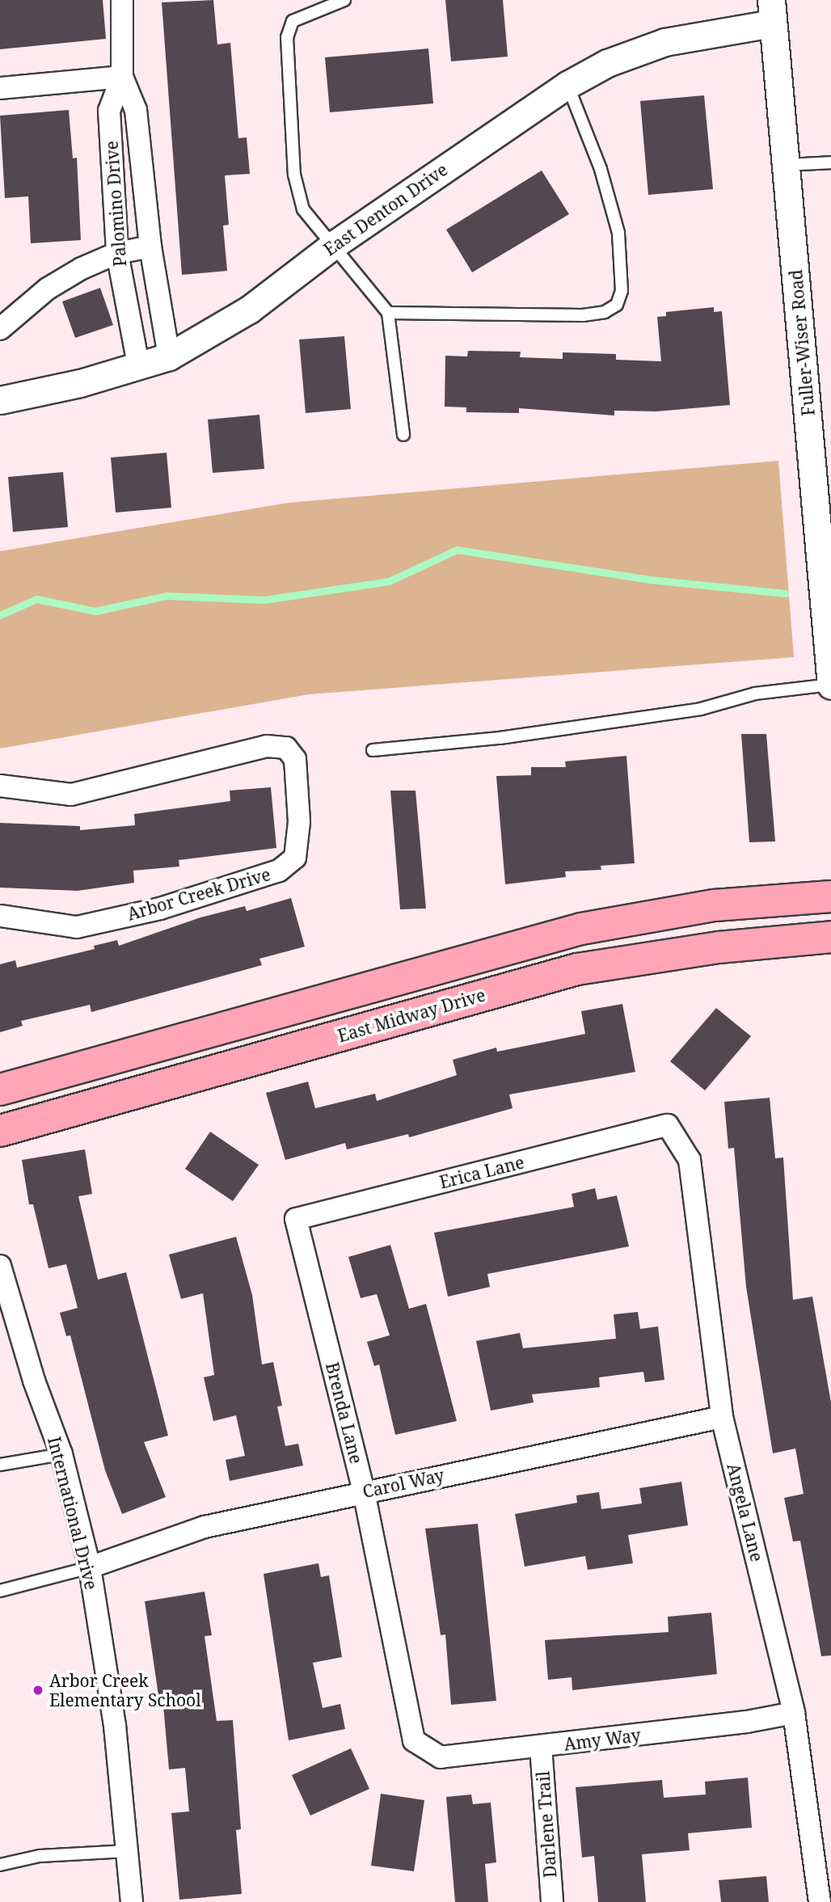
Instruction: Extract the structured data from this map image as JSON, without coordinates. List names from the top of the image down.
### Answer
{
  "streets": {
    "main road": ["East Midway Drive"],
    "street": [
      "Palomino Drive",
      "East Denton Drive",
      "Fuller-Wiser Road",
      "Arbor Creek Drive",
      "Erica Lane",
      "Brenda Lane",
      "Carol Way",
      "Angela Lane",
      "International Drive",
      "Amy Way",
      "Darlene Trail"
    ]
  },
  "crossings": [
    ["Palomino Drive", "East Denton Drive"],
    ["East Denton Drive", "Fuller-Wiser Road"],
    ["Erica Lane", "Brenda Lane"],
    ["Erica Lane", "Angela Lane"],
    ["Brenda Lane", "Carol Way"],
    ["Brenda Lane", "Amy Way"],
    ["Carol Way", "Angela Lane"],
    ["Carol Way", "International Drive"],
    ["Angela Lane", "Amy Way"],
    ["Amy Way", "Darlene Trail"]
  ],
  "places": ["Arbor Creek Elementary School"]
}
